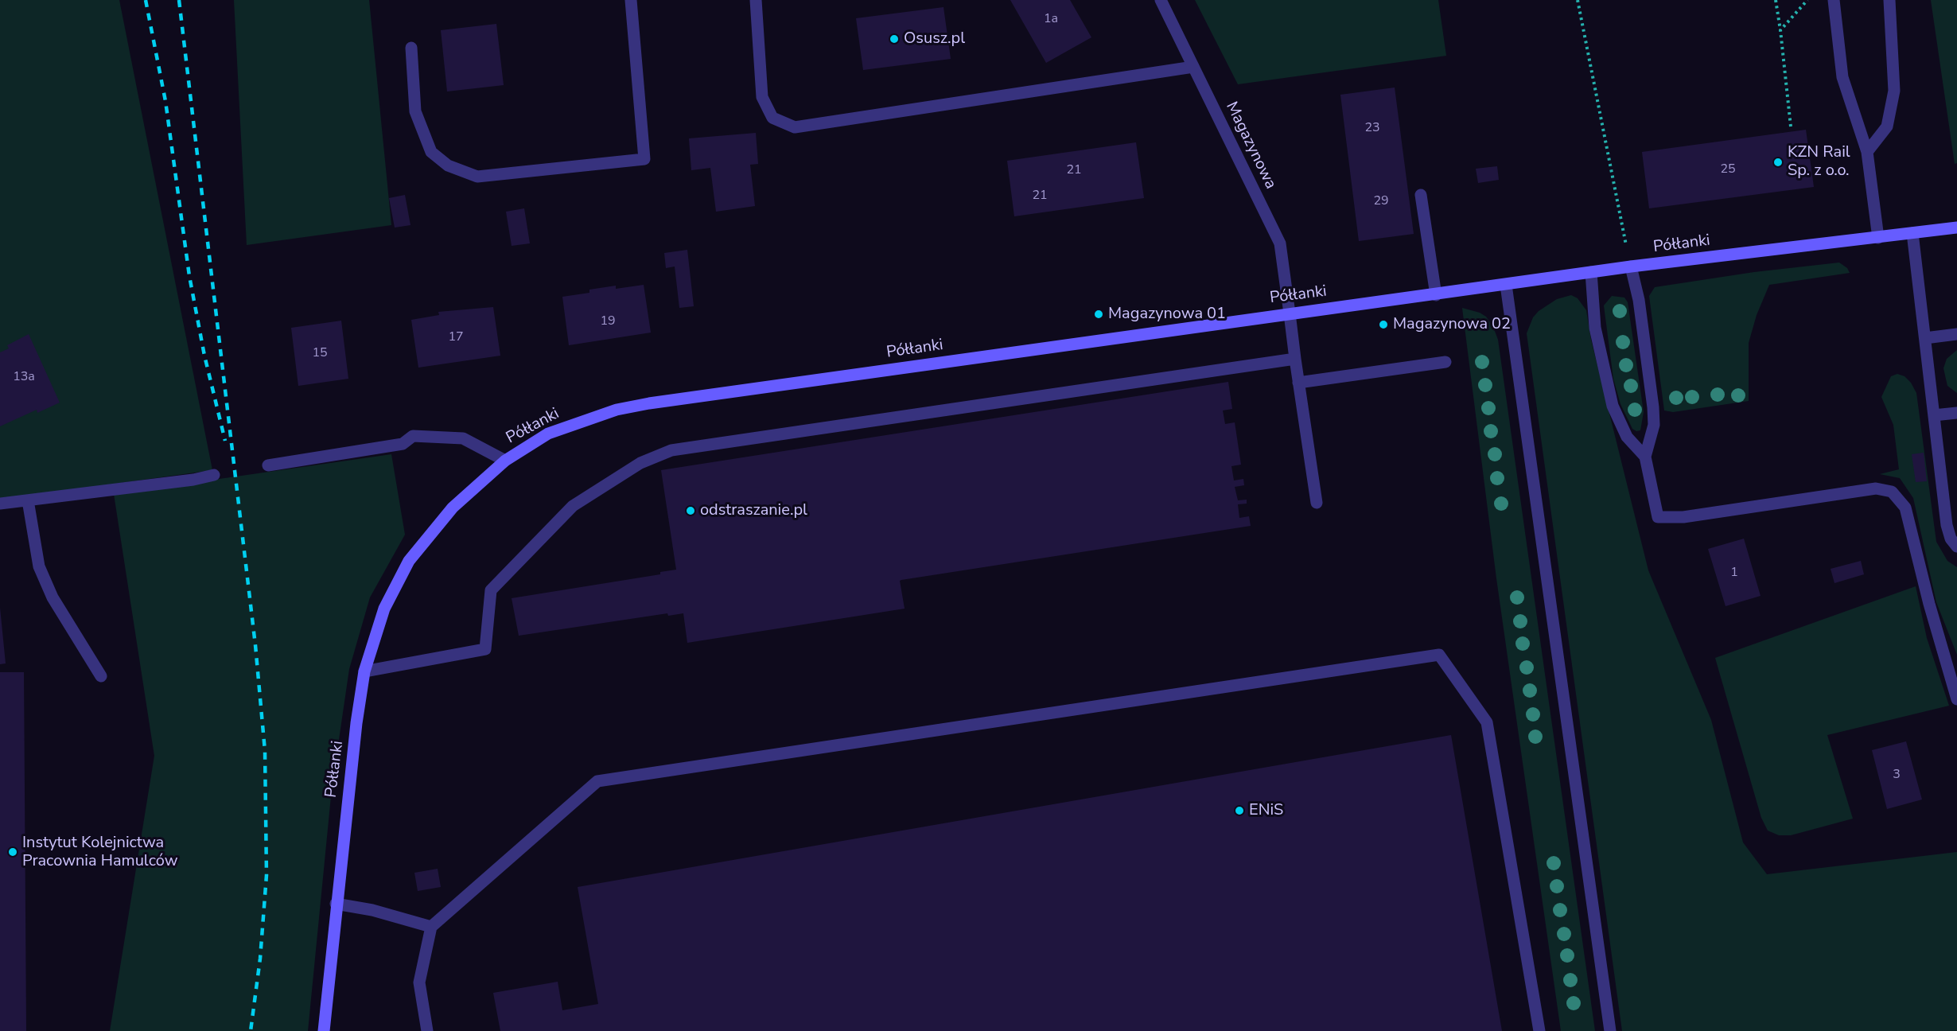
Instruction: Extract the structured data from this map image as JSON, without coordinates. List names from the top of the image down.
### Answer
{
  "streets": {
    "street": ["Magazynowa", "Półłanki"]
  },
  "crossings": [
    ["Magazynowa", "Półłanki"]
  ],
  "places": [
    "Osusz.pl",
    "KZN Rail Sp. z o.o.",
    "Magazynowa 01",
    "Magazynowa 02",
    "odstraszanie.pl",
    "ENiS",
    "Instytut Kolejnictwa Pracownia Hamulców"
  ],
  "house_numbers": [
    "1a",
    "23",
    "25",
    "21",
    "21",
    "29",
    "19",
    "17",
    "15",
    "13a",
    "1",
    "3"
  ]
}
